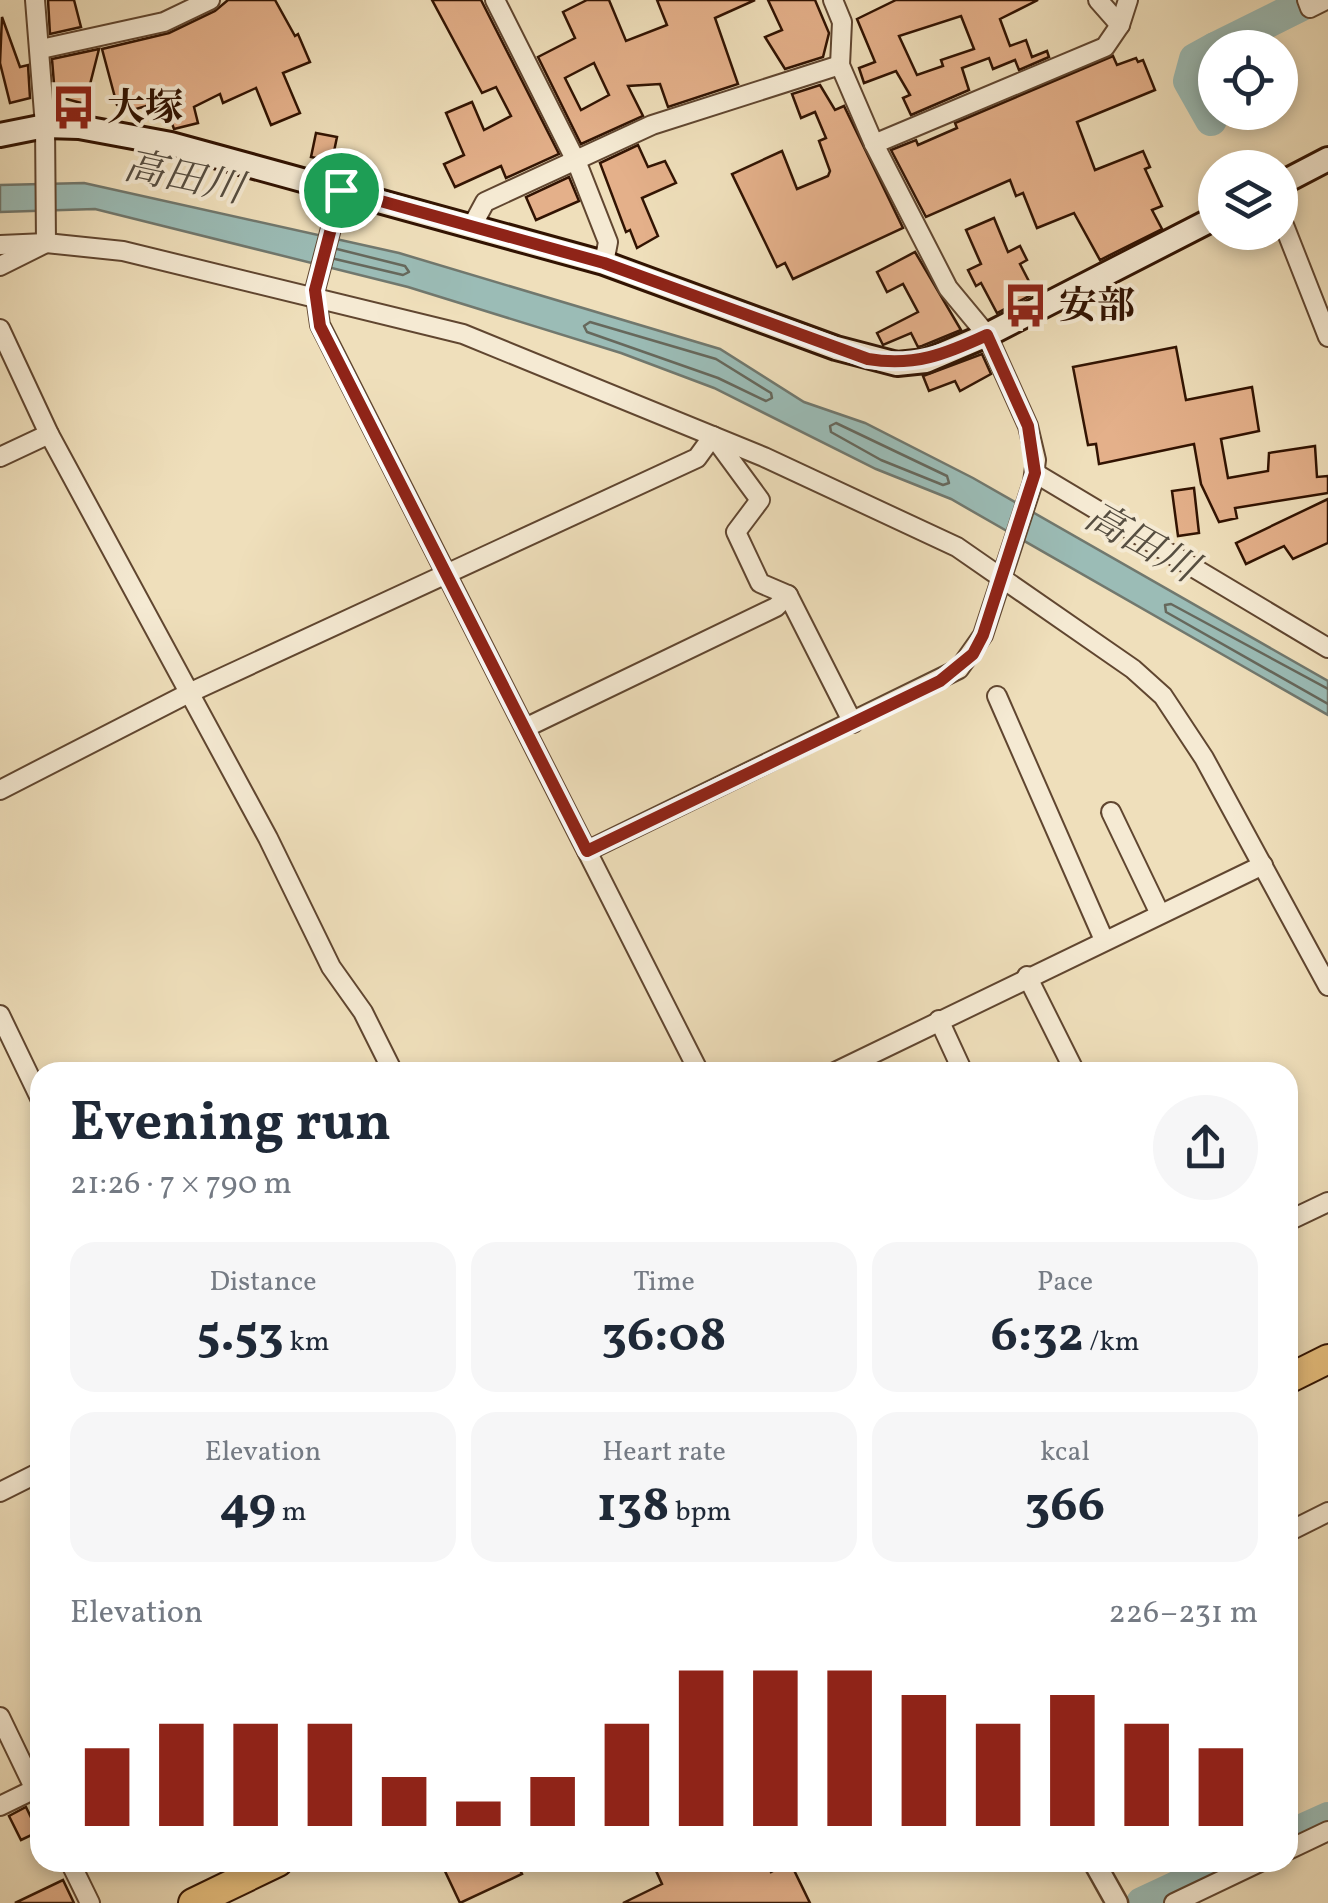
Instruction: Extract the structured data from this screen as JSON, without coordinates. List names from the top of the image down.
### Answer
{
  "water": ["高田川"],
  "places": {
    "bus stop": ["大塚", "安部"]
  },
  "page": {
    "heading": ["Evening run", "21:26 · 7 × 790 m"],
    "stats": [
      ["Distance", "5.53 km"],
      ["Time", "36:08"],
      ["Pace", "6:32 /km"],
      ["Elevation", "49 m"],
      ["Heart rate", "138 bpm"],
      ["kcal", "366"]
    ],
    "chart": ["Elevation", "226–231 m"]
  }
}
